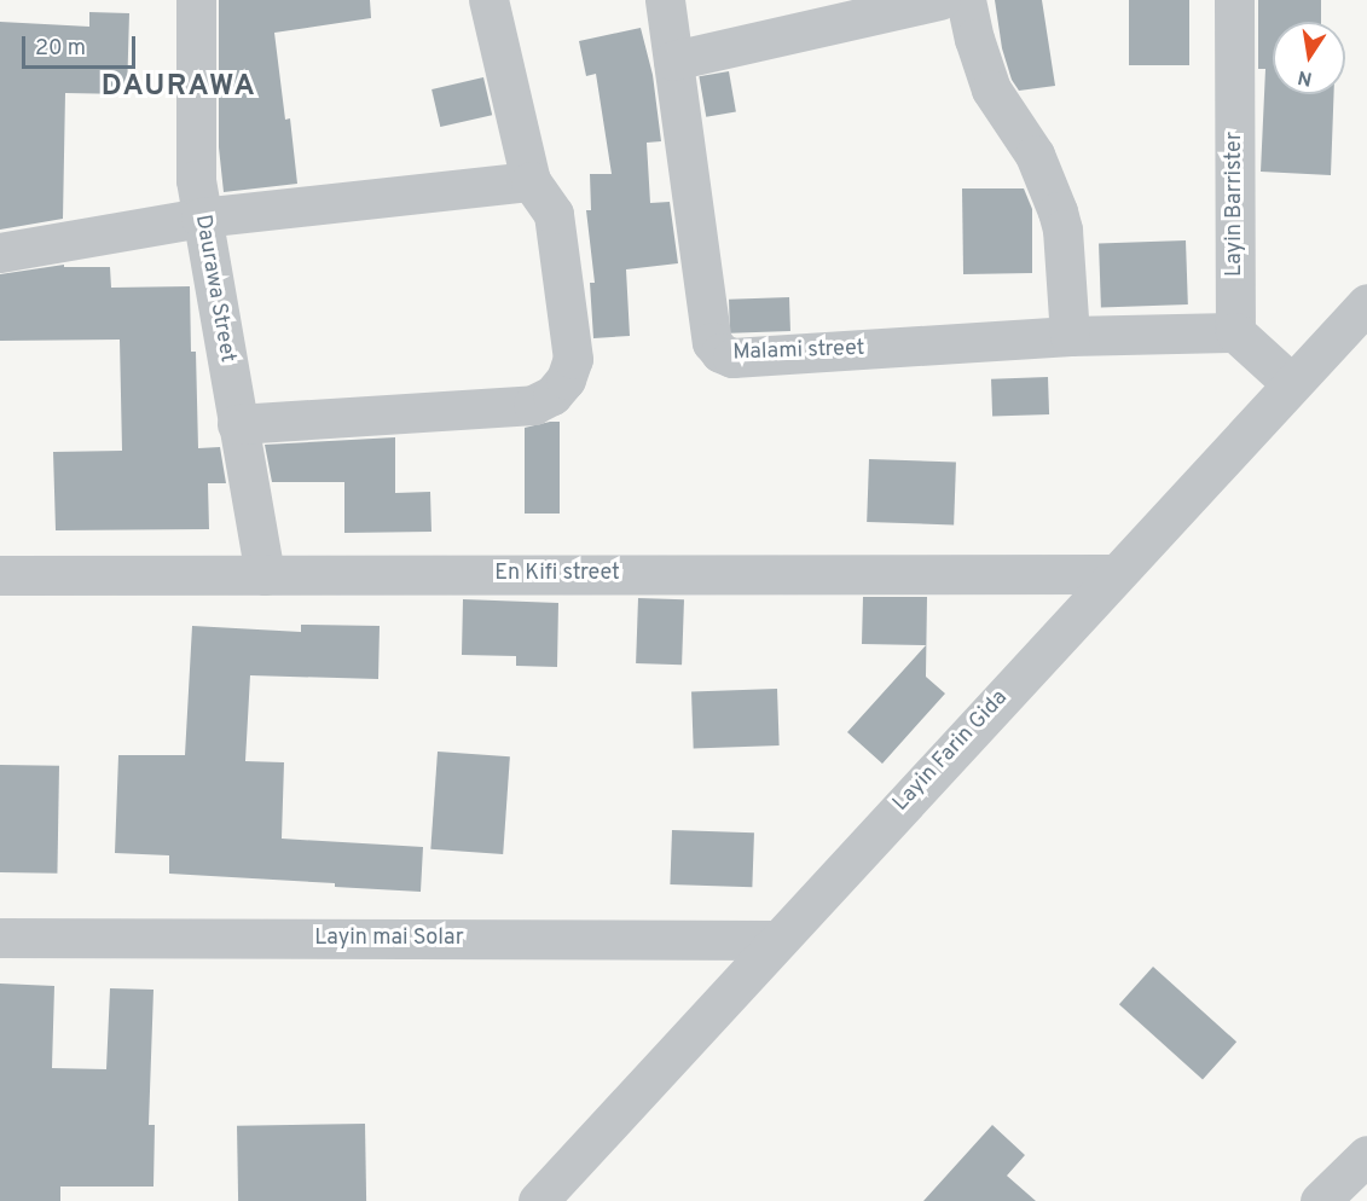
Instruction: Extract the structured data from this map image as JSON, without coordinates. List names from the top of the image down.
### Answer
{
  "streets": {
    "street": [
      "Layin Barrister",
      "Daurawa Street",
      "Malami street",
      "En Kifi street",
      "Layin Farin Gida",
      "Layin mai Solar"
    ]
  },
  "crossings": [
    ["Layin Barrister", "Malami street"],
    ["Daurawa Street", "En Kifi street"],
    ["En Kifi street", "Layin Farin Gida"],
    ["Layin Farin Gida", "Layin mai Solar"]
  ],
  "districts": ["DAURAWA"],
  "scale_bar": "20 m",
  "north": "bottom"
}
